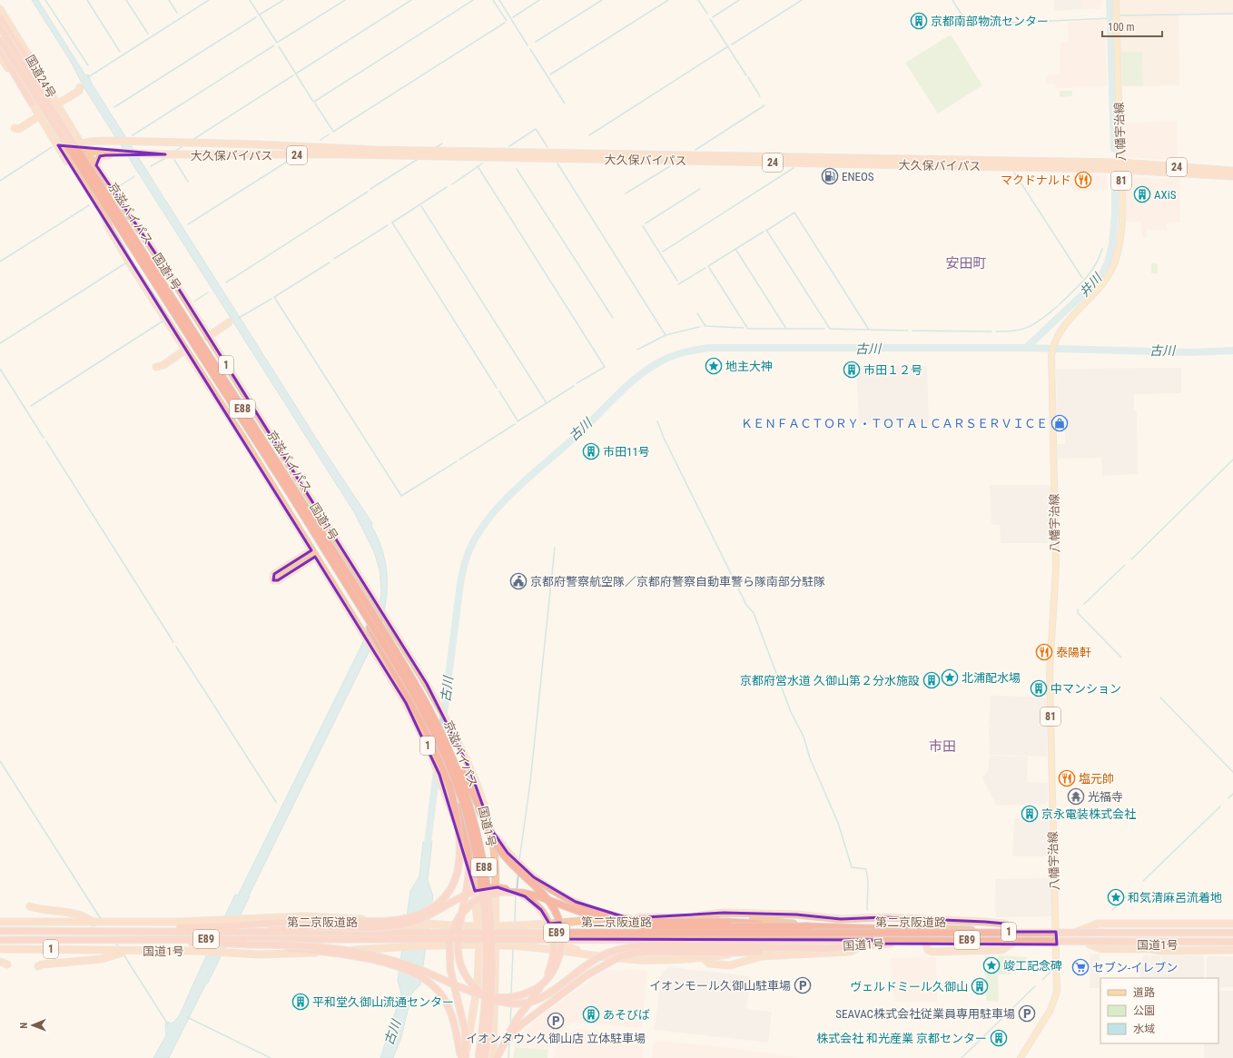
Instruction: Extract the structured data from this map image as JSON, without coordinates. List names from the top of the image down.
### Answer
{
  "streets": {
    "highway": [
      "国道24号",
      "大久保バイパス",
      "24",
      "京滋バイパス",
      "国道1号",
      "1",
      "E88",
      "第二京阪道路",
      "E89"
    ],
    "main road": ["八幡宇治線", "81"]
  },
  "crossings": [
    ["国道24号", "大久保バイパス"],
    ["国道24号", "国道1号"],
    ["八幡宇治線", "大久保バイパス"],
    ["八幡宇治線", "国道1号"],
    ["大久保バイパス", "国道1号"],
    ["京滋バイパス", "国道1号"],
    ["京滋バイパス", "E88"],
    ["国道1号", "E88"],
    ["国道1号", "第二京阪道路"]
  ],
  "districts": ["安田町", "市田"],
  "water": ["井川", "古川"],
  "places": {
    "building": [
      "京都南部物流センター",
      "AXiS",
      "市田１２号",
      "市田11号",
      "京都府営水道 久御山第２分水施設",
      "中マンション",
      "京永電装株式会社",
      "ヴェルドミール久御山",
      "平和堂久御山流通センター",
      "あそびば",
      "株式会社 和光産業 京都センター"
    ],
    "fuel station": ["ENEOS"],
    "restaurant": ["マクドナルド", "泰陽軒", "塩元帥"],
    "place": [
      "地主大神",
      "北浦配水場",
      "和気清麻呂流着地",
      "竣工記念碑"
    ],
    "shop": ["ＫＥＮＦＡＣＴＯＲＹ・ＴＯＴＡＬＣＡＲＳＥＲＶＩＣＥ"],
    "public building": ["京都府警察航空隊／京都府警察自動車警ら隊南部分駐隊"],
    "temple": ["光福寺"],
    "supermarket": ["セブン-イレブン"],
    "parking": ["イオンモール久御山駐車場", "SEAVAC株式会社従業員専用駐車場", "イオンタウン久御山店 立体駐車場"]
  },
  "legend": ["道路", "公園", "水域"],
  "scale_bar": "100 m",
  "north": "left"
}
